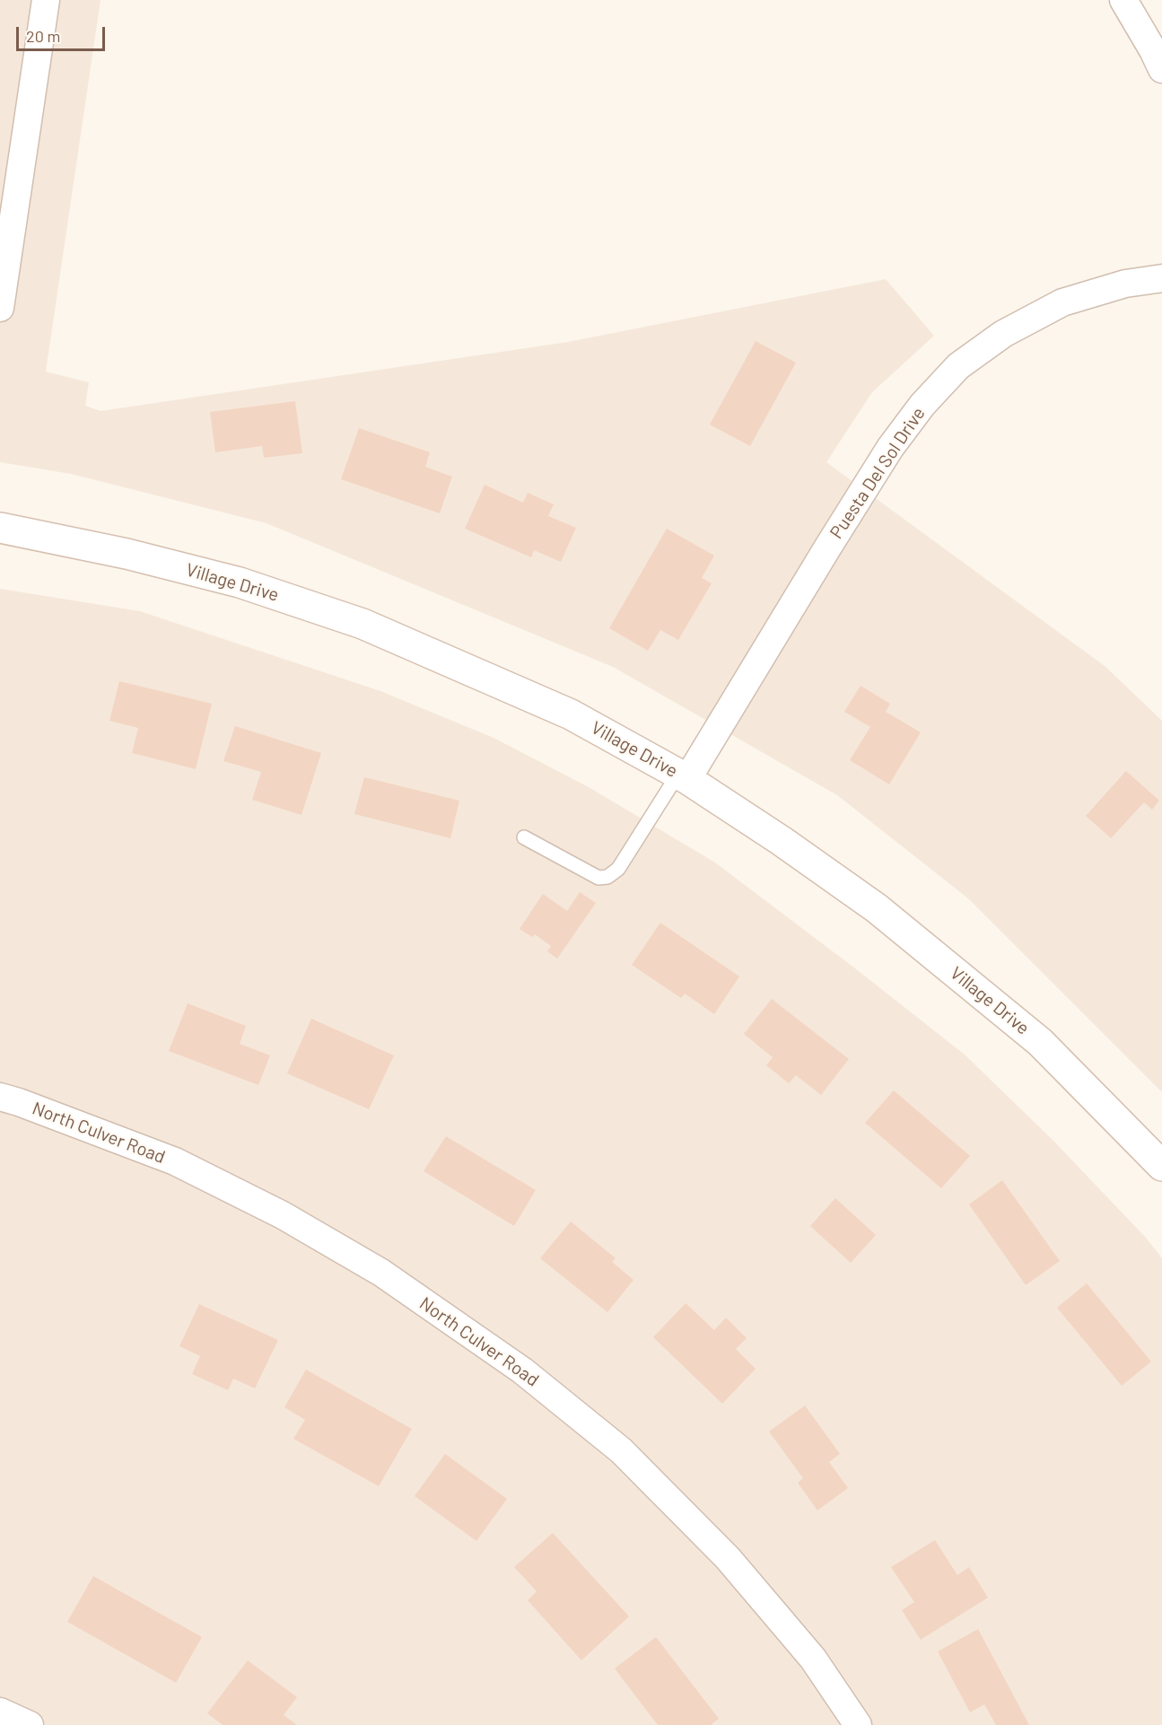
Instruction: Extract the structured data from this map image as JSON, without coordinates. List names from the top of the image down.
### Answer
{
  "streets": {
    "main road": ["Village Drive"],
    "street": ["Puesta Del Sol Drive", "North Culver Road"]
  },
  "crossings": [
    ["Puesta Del Sol Drive", "Village Drive"]
  ],
  "scale_bar": "20 m"
}
